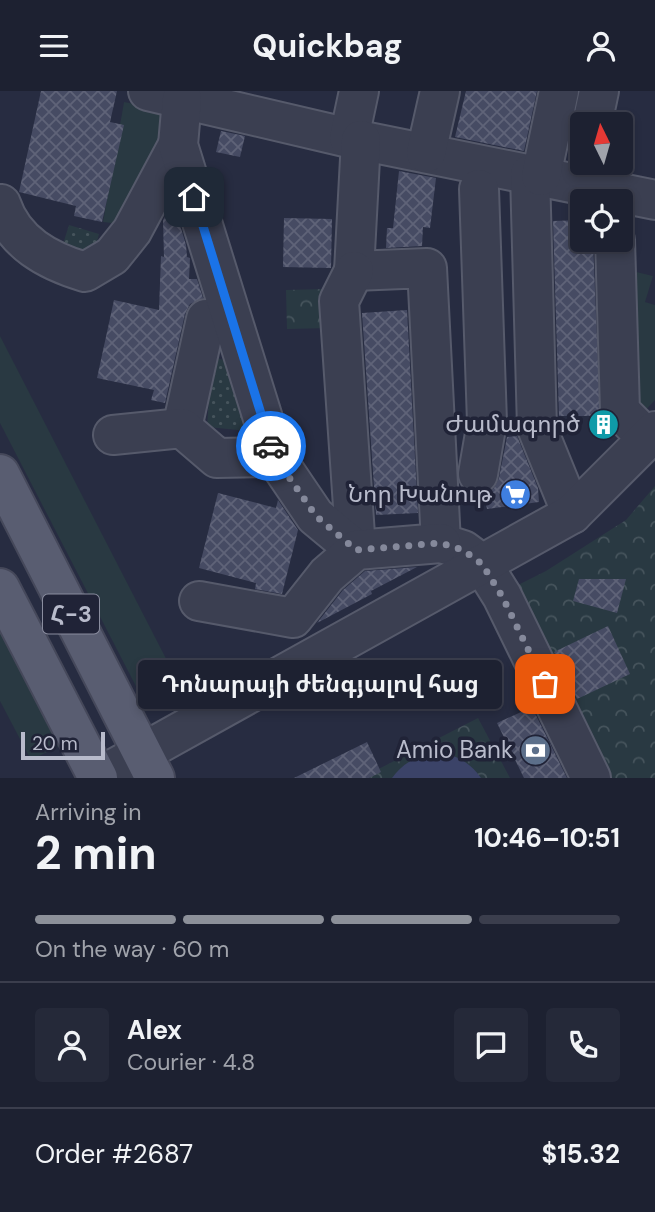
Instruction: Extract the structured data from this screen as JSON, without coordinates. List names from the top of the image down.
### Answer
{
  "streets": {
    "main road": ["Հ-3"]
  },
  "places": {
    "building": ["Ժամագործ"],
    "supermarket": ["Նոր Խանութ"],
    "other": ["Դոնարայի ժենգյալով հաց"],
    "bank": ["Amio Bank"]
  },
  "scale_bar": "20 m",
  "north": "top",
  "page": {
    "header": "Quickbag",
    "bubble": "Դոնարայի ժենգյալով հաց",
    "scale": "20 m",
    "heading": ["2 min", "Arriving in", "10:46–10:51"],
    "panel": [
      "Alex",
      "Courier · 4.8",
      "Order #2687",
      "$15.32"
    ],
    "bar": "On the way · 60 m"
  }
}
